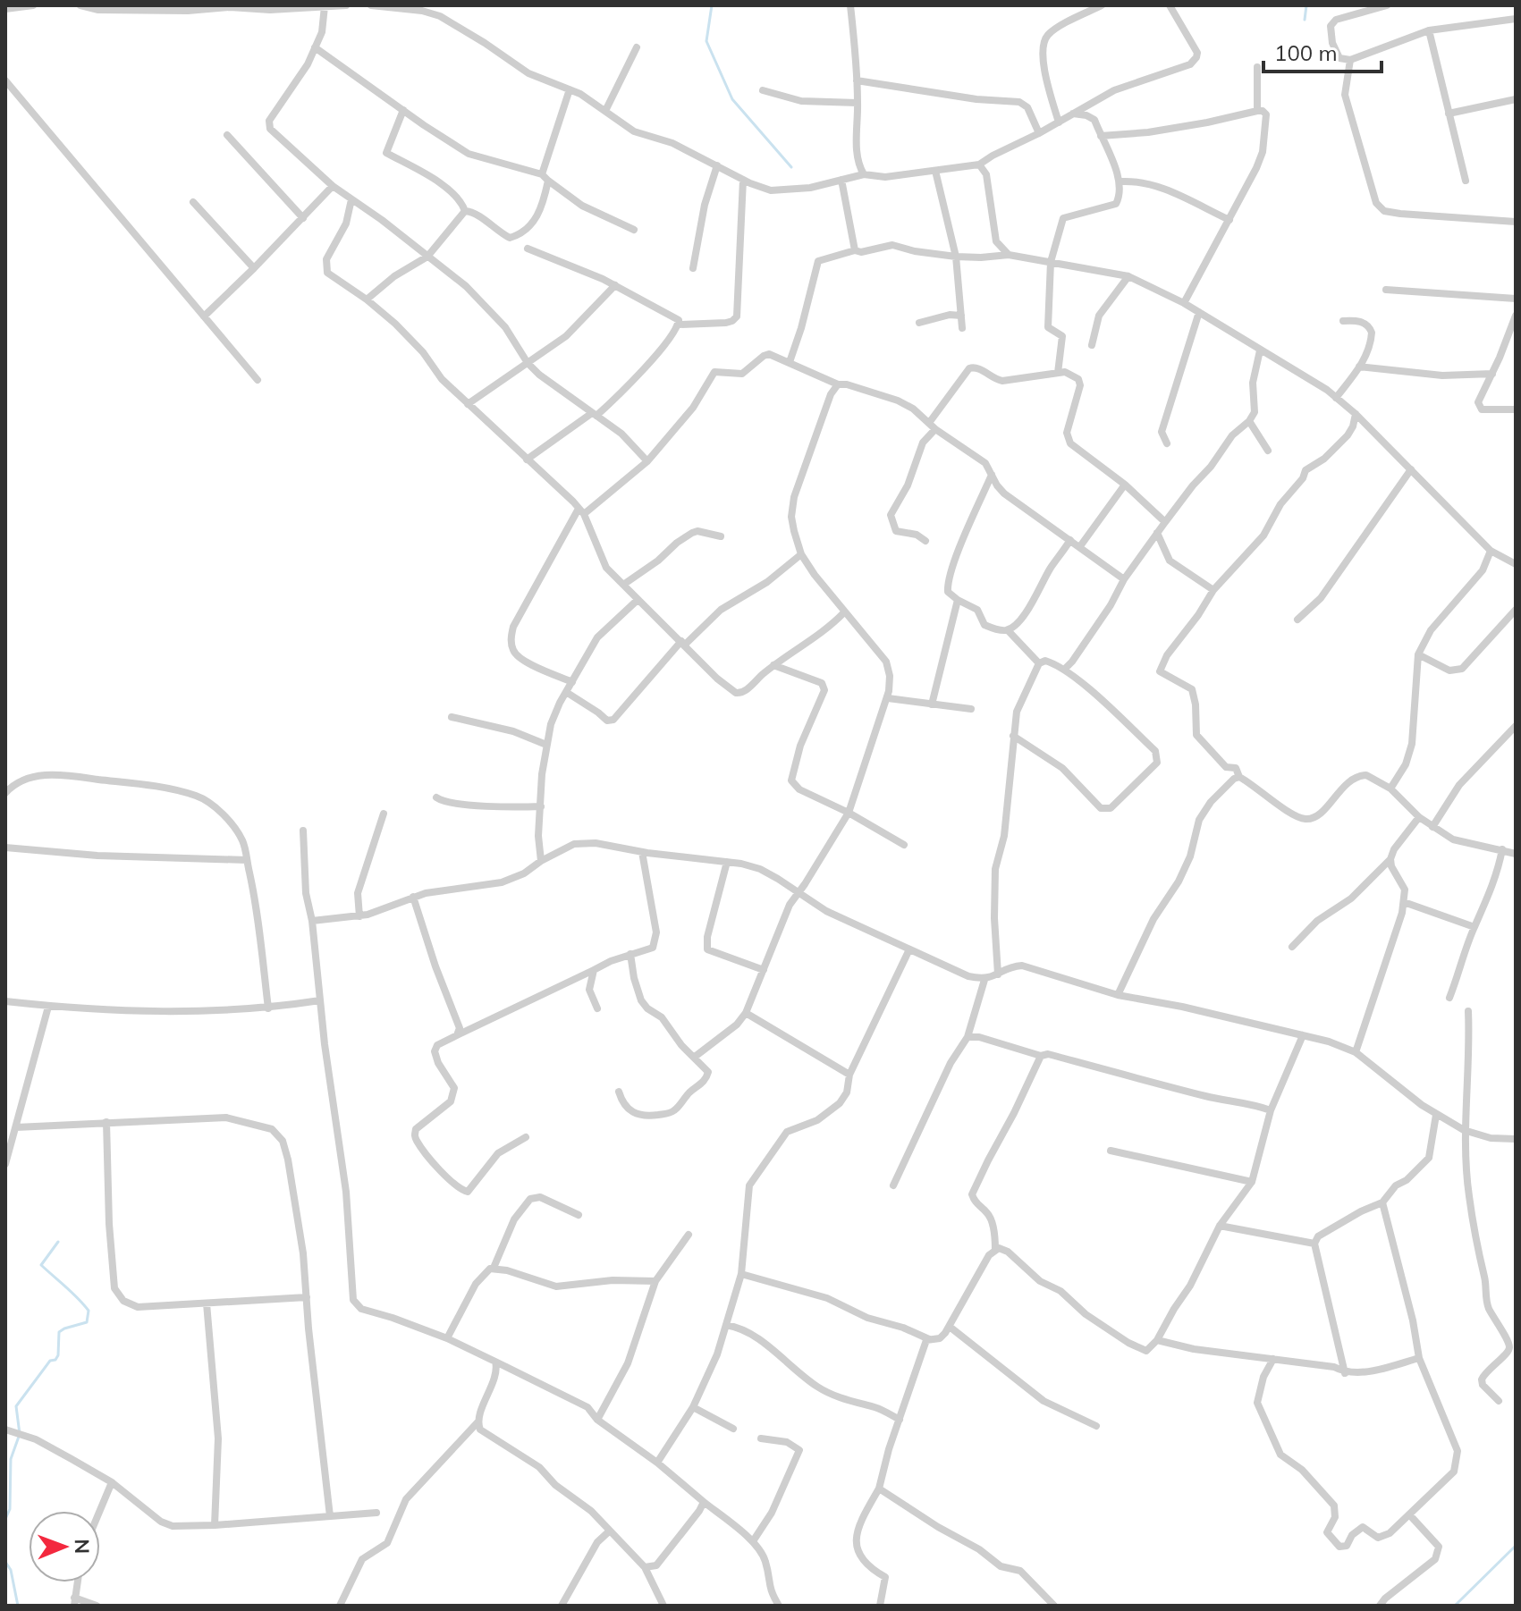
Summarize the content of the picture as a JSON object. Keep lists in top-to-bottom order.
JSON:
{
  "scale_bar": "100 m",
  "north": "right"
}
